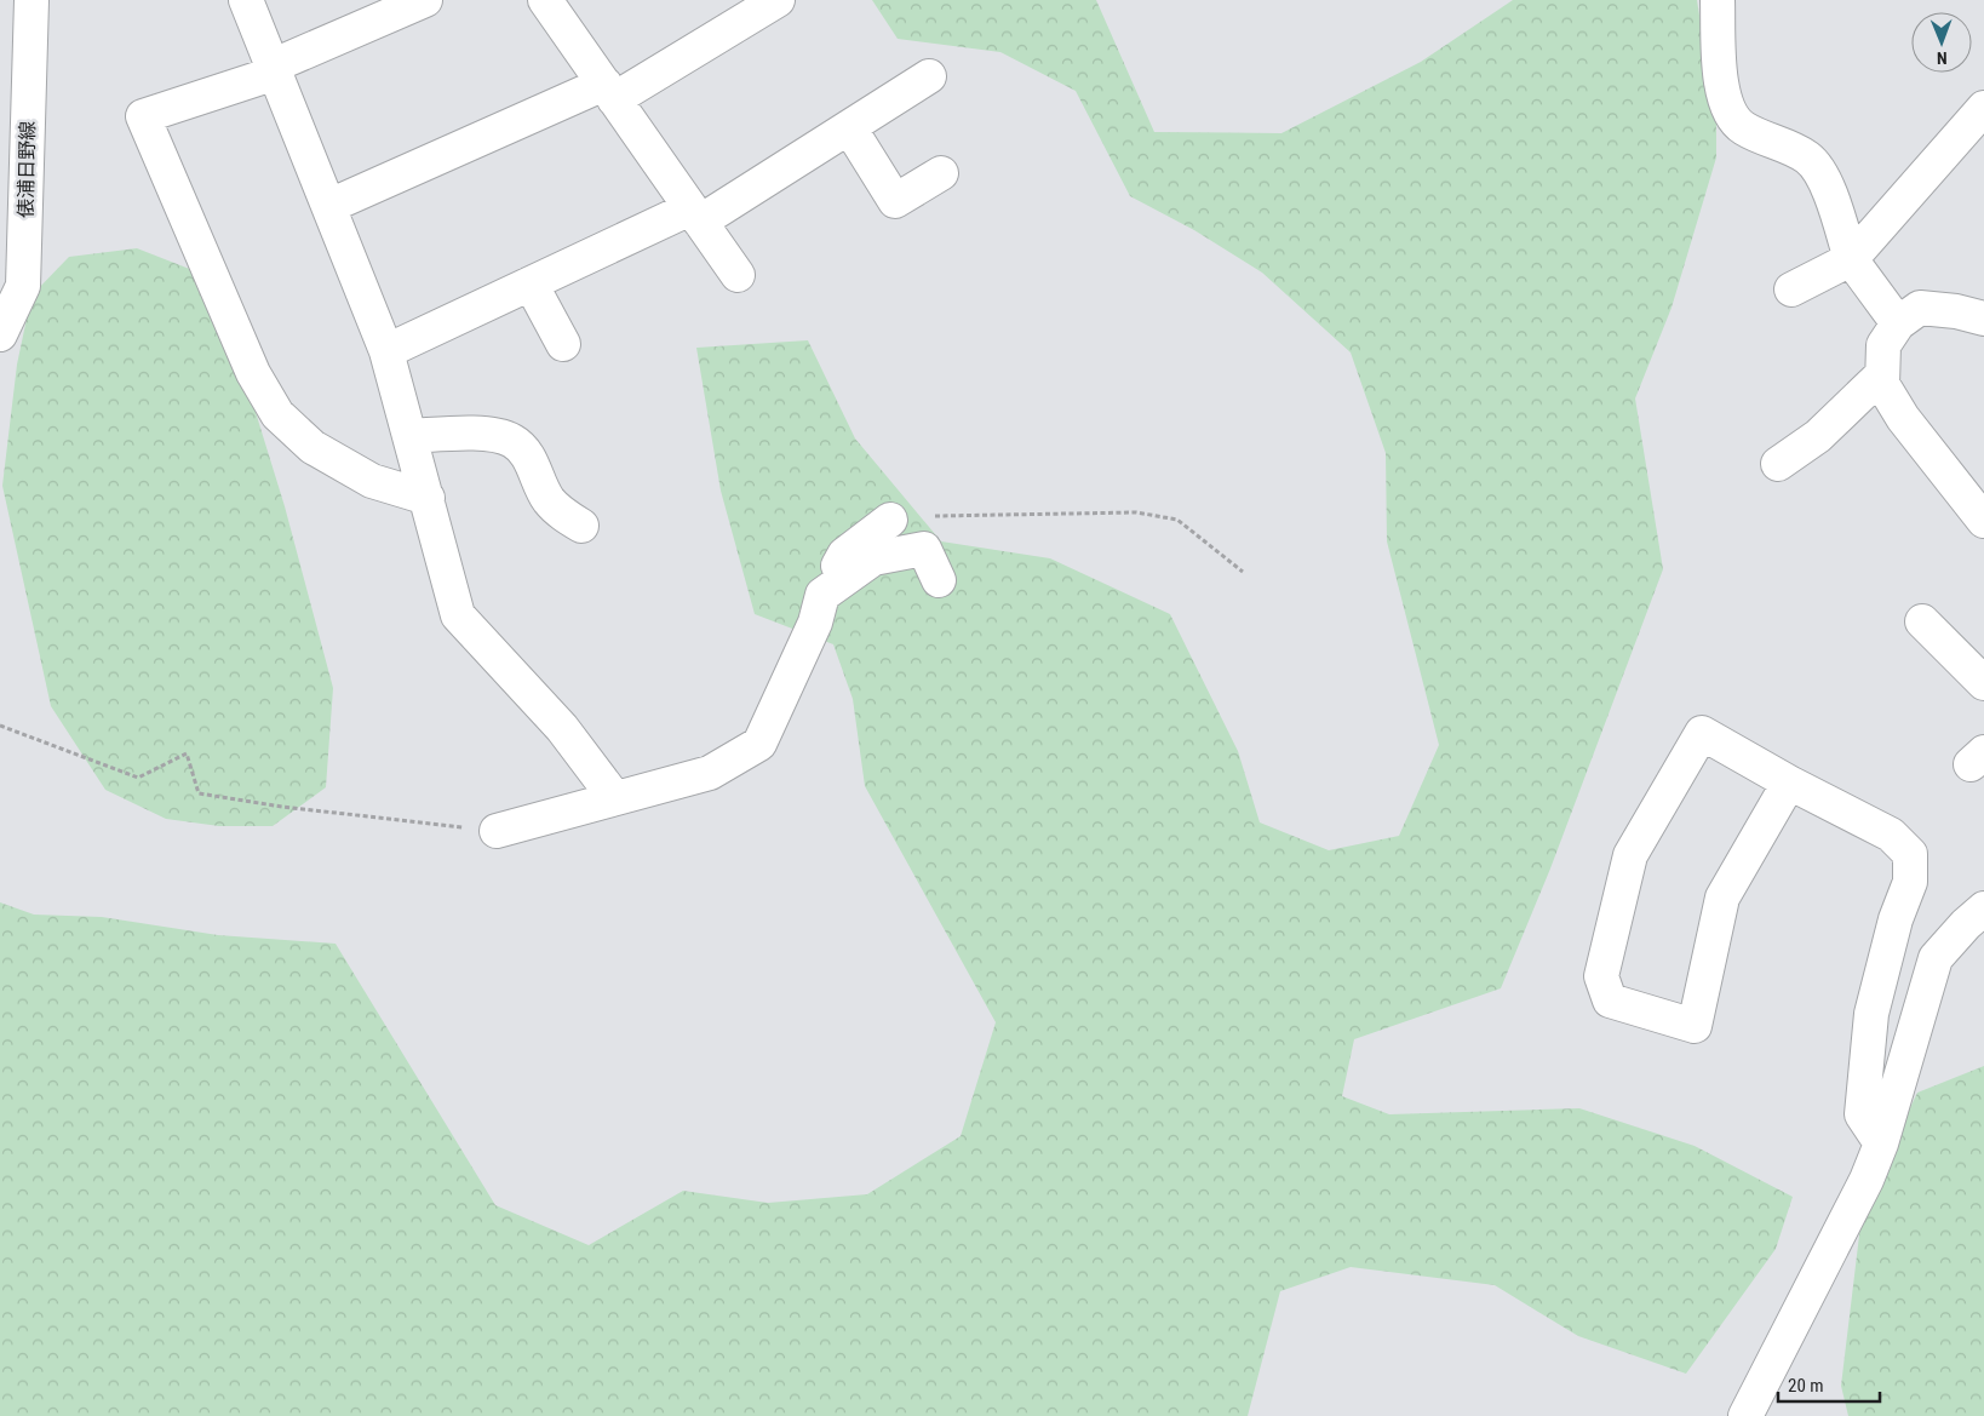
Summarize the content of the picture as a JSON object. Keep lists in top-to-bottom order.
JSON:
{
  "streets": {
    "street": ["俵浦日野線"]
  },
  "scale_bar": "20 m",
  "north": "bottom"
}
